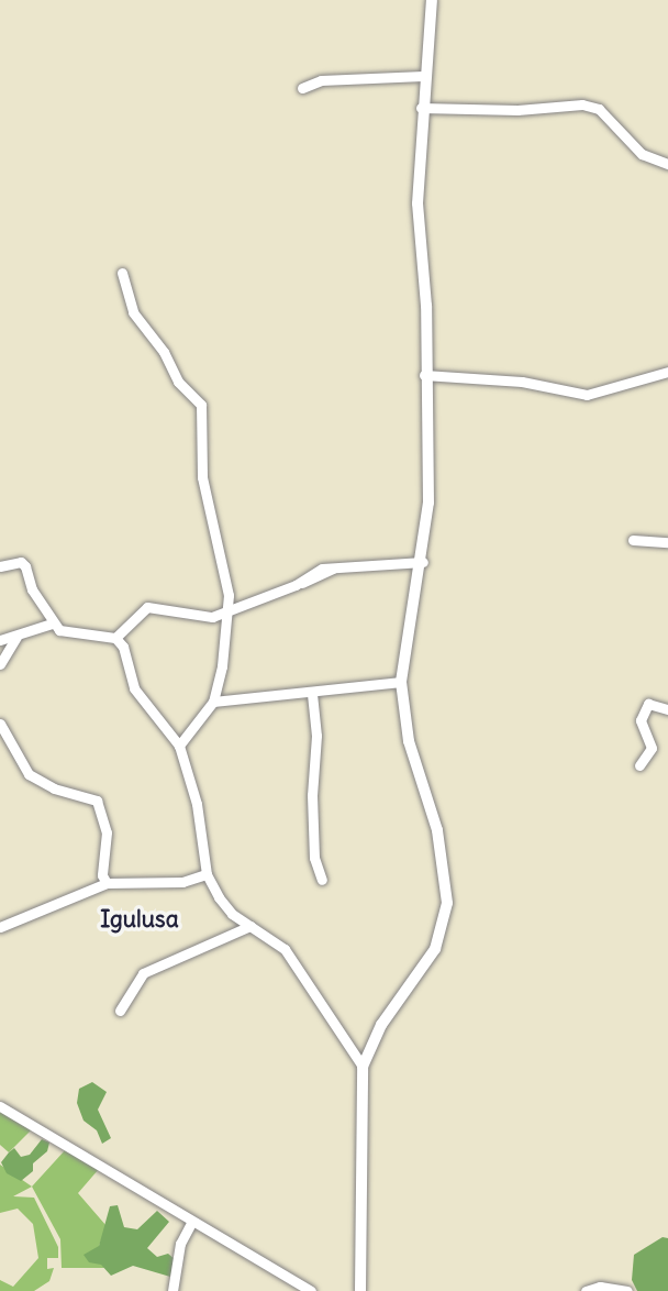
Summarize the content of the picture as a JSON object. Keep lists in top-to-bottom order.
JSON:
{
  "districts": ["Igulusa"]
}
